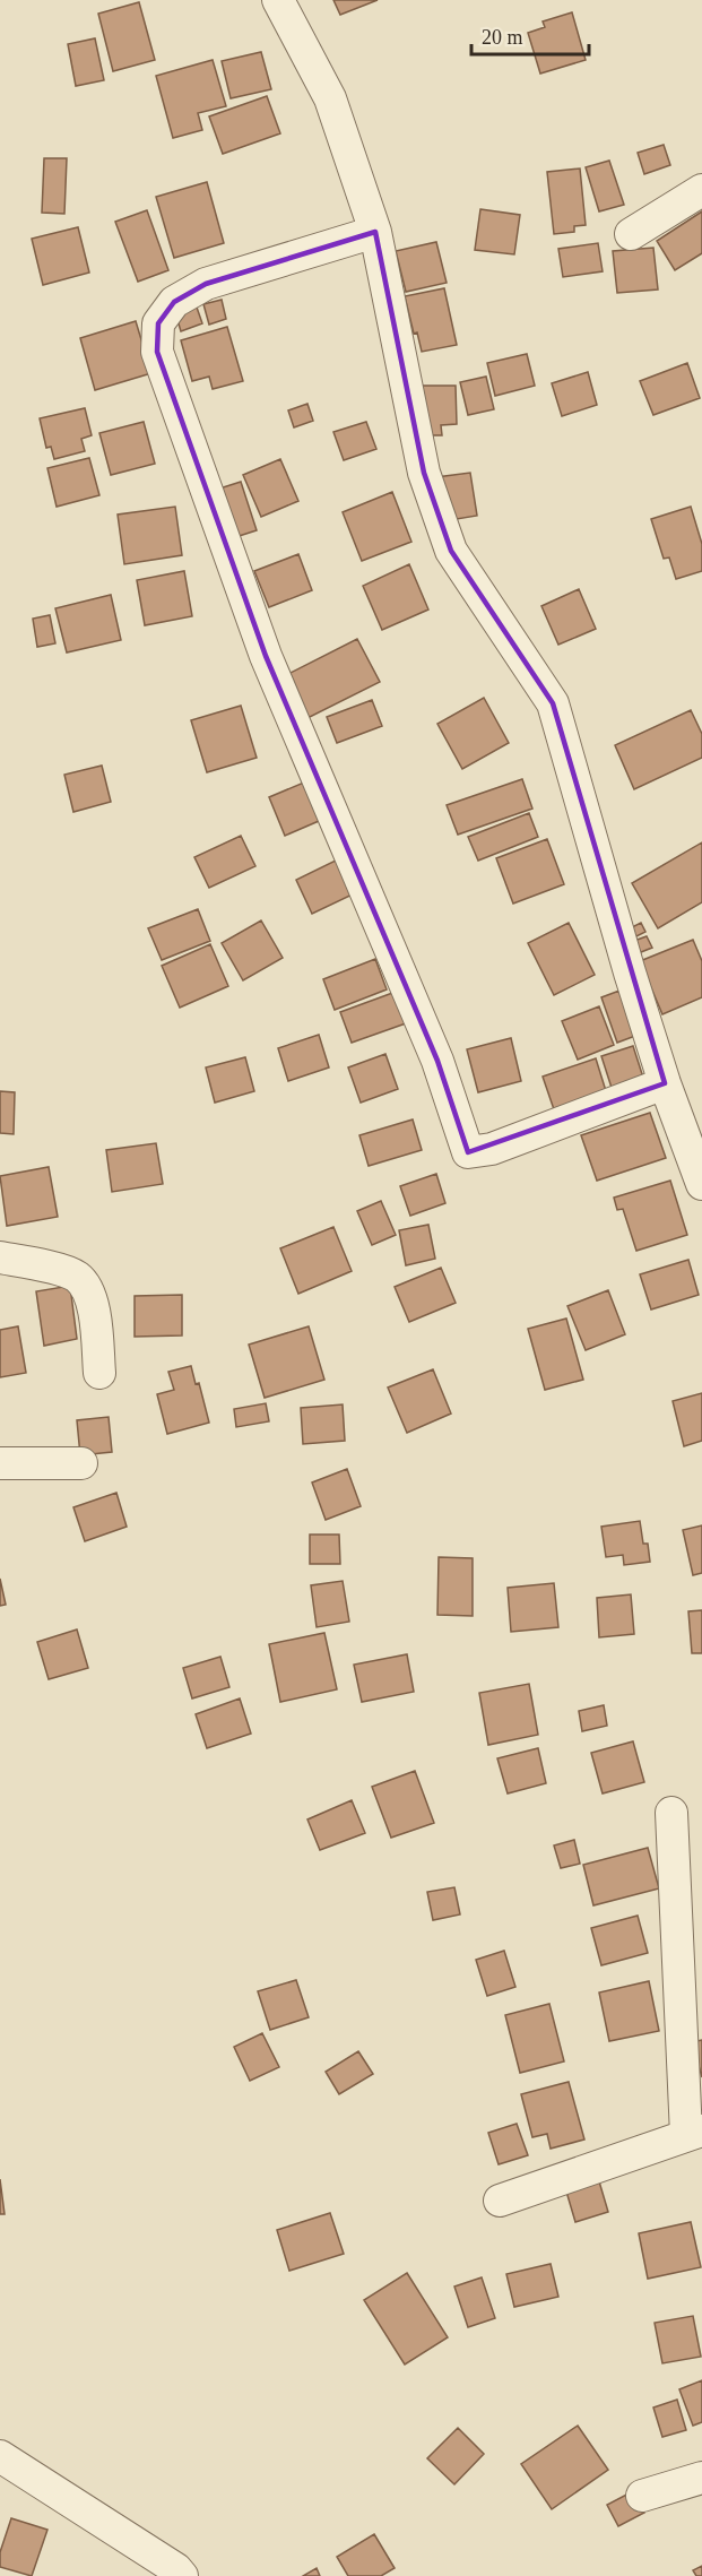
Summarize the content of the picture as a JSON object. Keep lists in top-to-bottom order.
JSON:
{
  "scale_bar": "20 m"
}
